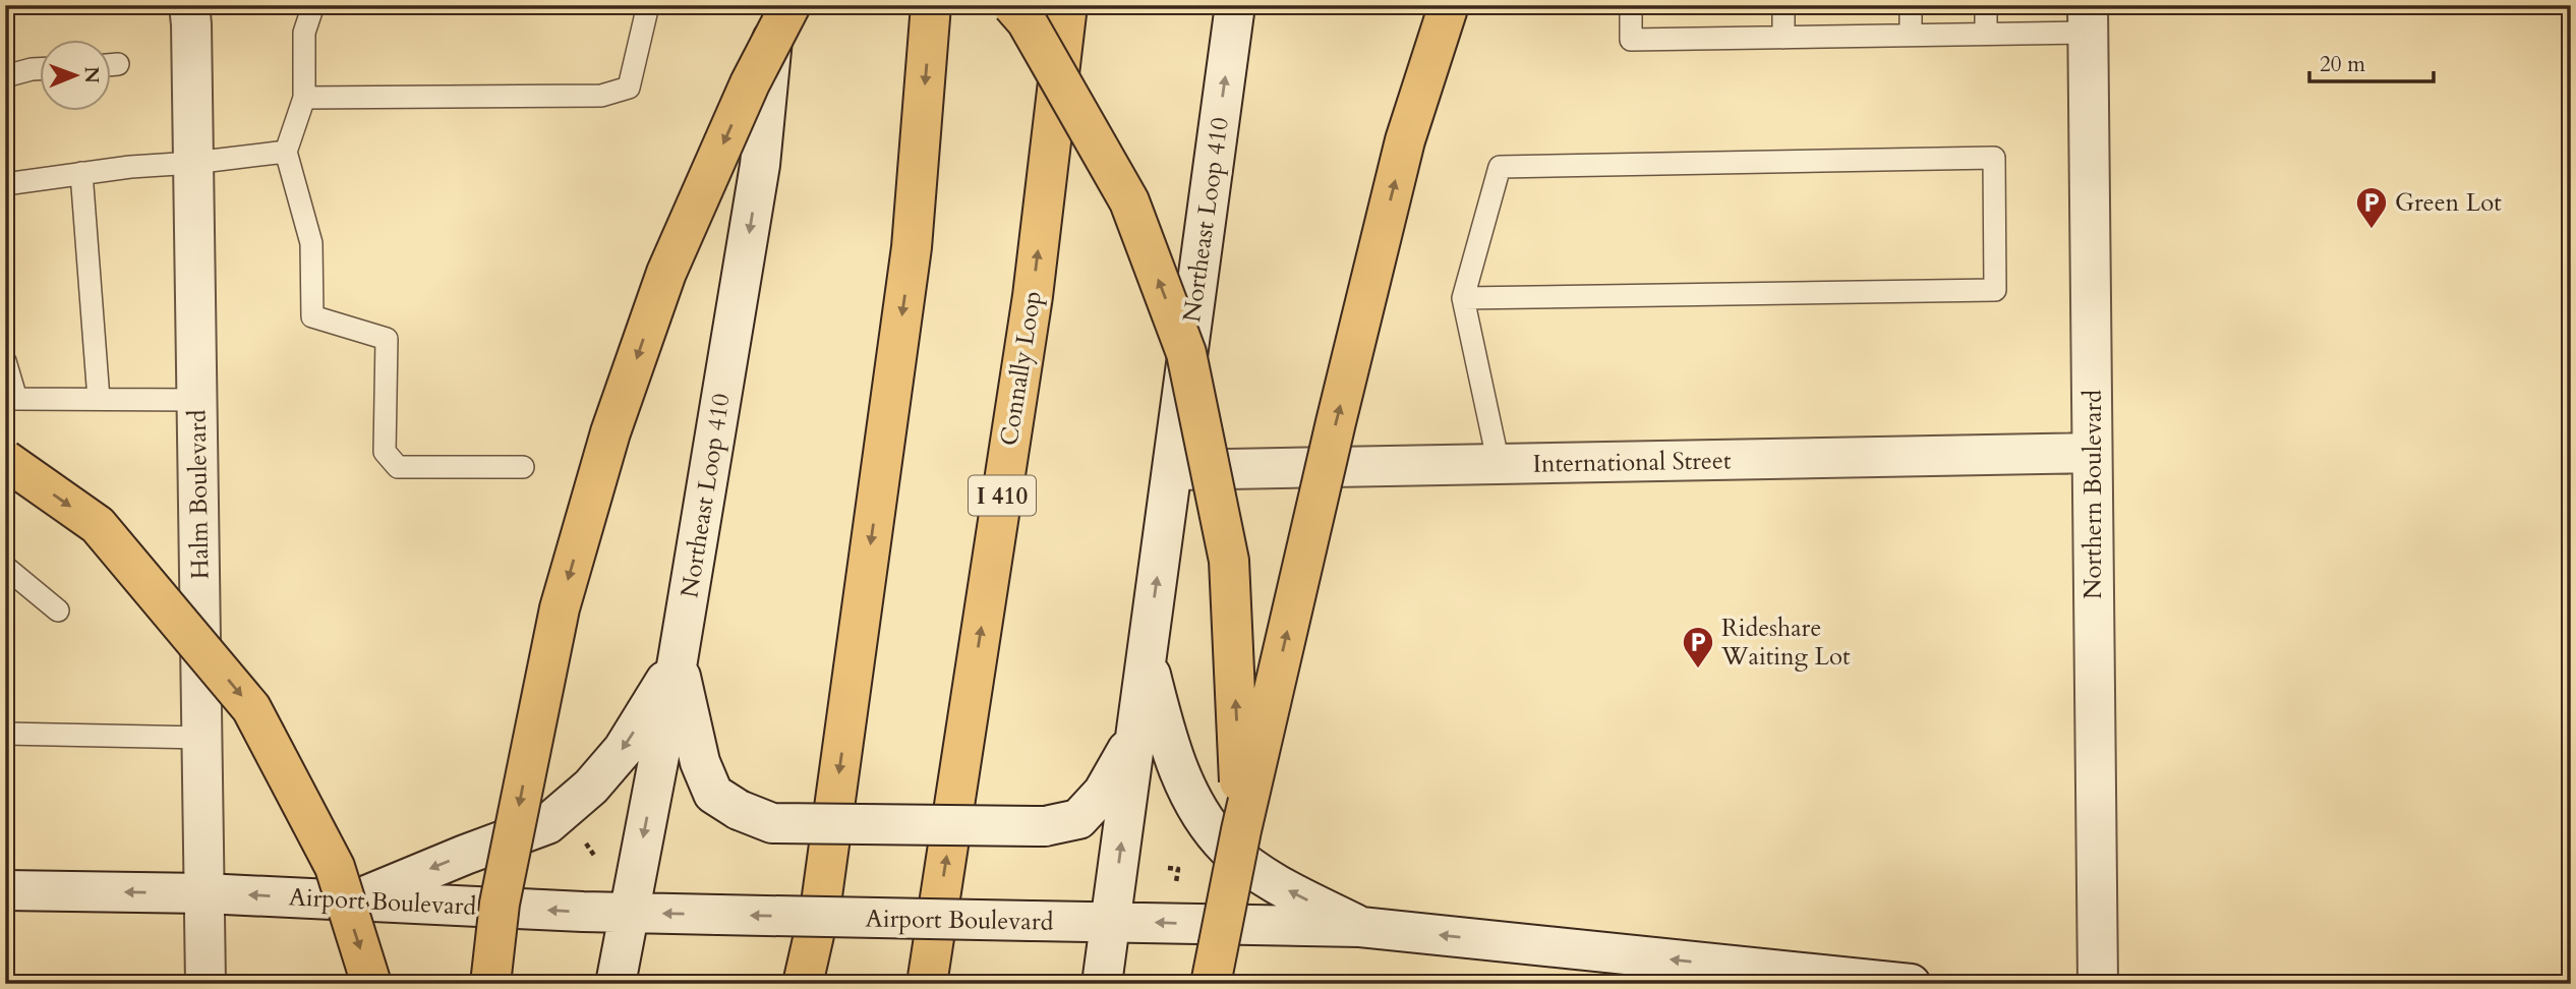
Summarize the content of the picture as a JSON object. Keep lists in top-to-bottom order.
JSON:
{
  "streets": {
    "highway": ["Connally Loop", "I 410"],
    "main road": [
      "Northeast Loop 410",
      "International Street",
      "Halm Boulevard",
      "Northern Boulevard",
      "Airport Boulevard"
    ]
  },
  "crossings": [
    ["Northeast Loop 410", "International Street"],
    ["Northeast Loop 410", "Airport Boulevard"],
    ["International Street", "Northern Boulevard"],
    ["Halm Boulevard", "Airport Boulevard"]
  ],
  "one_way": ["Airport Boulevard"],
  "places": {
    "parking": ["Green Lot", "Rideshare Waiting Lot"]
  },
  "scale_bar": "20 m",
  "north": "right"
}
